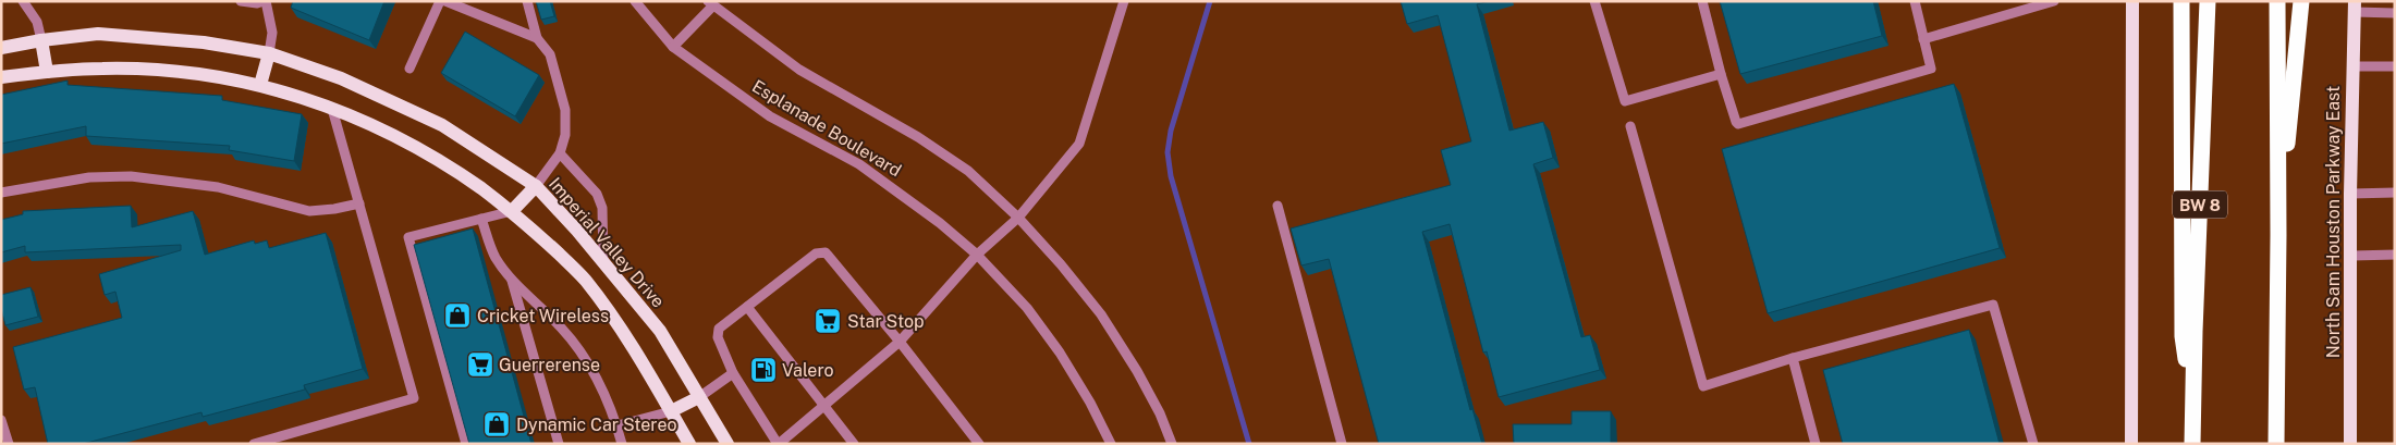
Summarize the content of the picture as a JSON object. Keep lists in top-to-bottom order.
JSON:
{
  "streets": {
    "highway": ["BW 8"],
    "main road": ["North Sam Houston Parkway East", "Imperial Valley Drive"],
    "street": ["Esplanade Boulevard"]
  },
  "places": {
    "shop": ["Cricket Wireless", "Dynamic Car Stereo"],
    "supermarket": ["Star Stop", "Guerrerense"],
    "fuel station": ["Valero"]
  }
}
